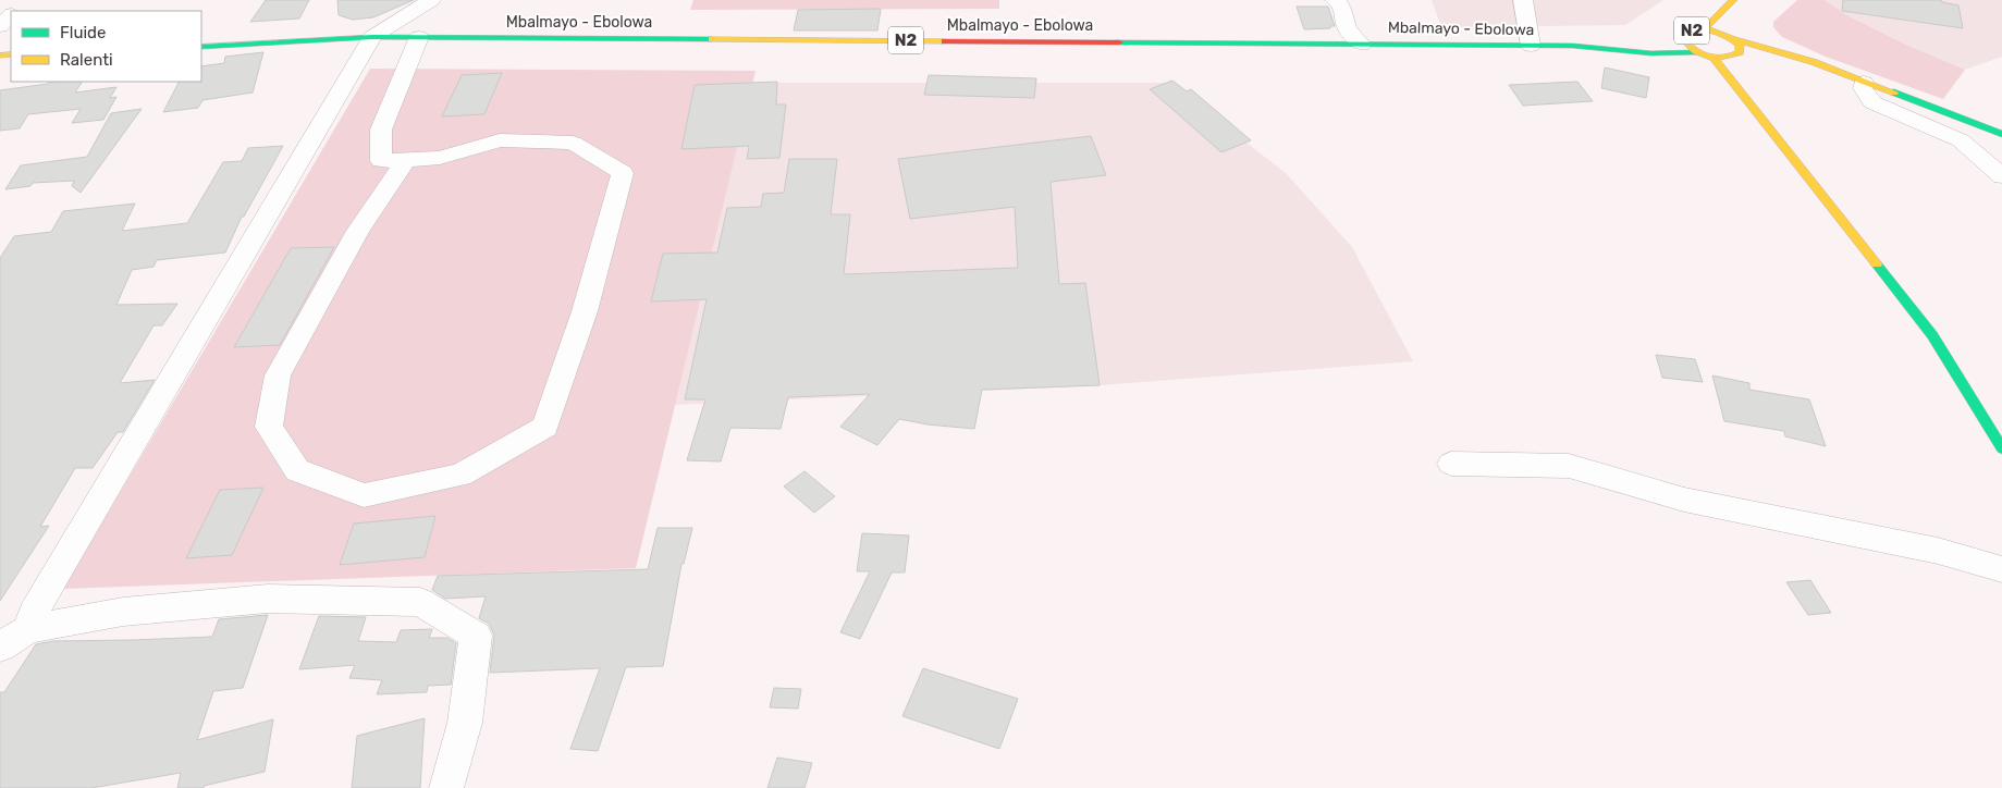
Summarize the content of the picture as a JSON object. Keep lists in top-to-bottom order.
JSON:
{
  "streets": {
    "main road": ["Mbalmayo - Ebolowa", "N2"]
  },
  "crossings": [
    ["Mbalmayo - Ebolowa", "N2"]
  ],
  "legend": ["Fluide", "Ralenti"]
}
